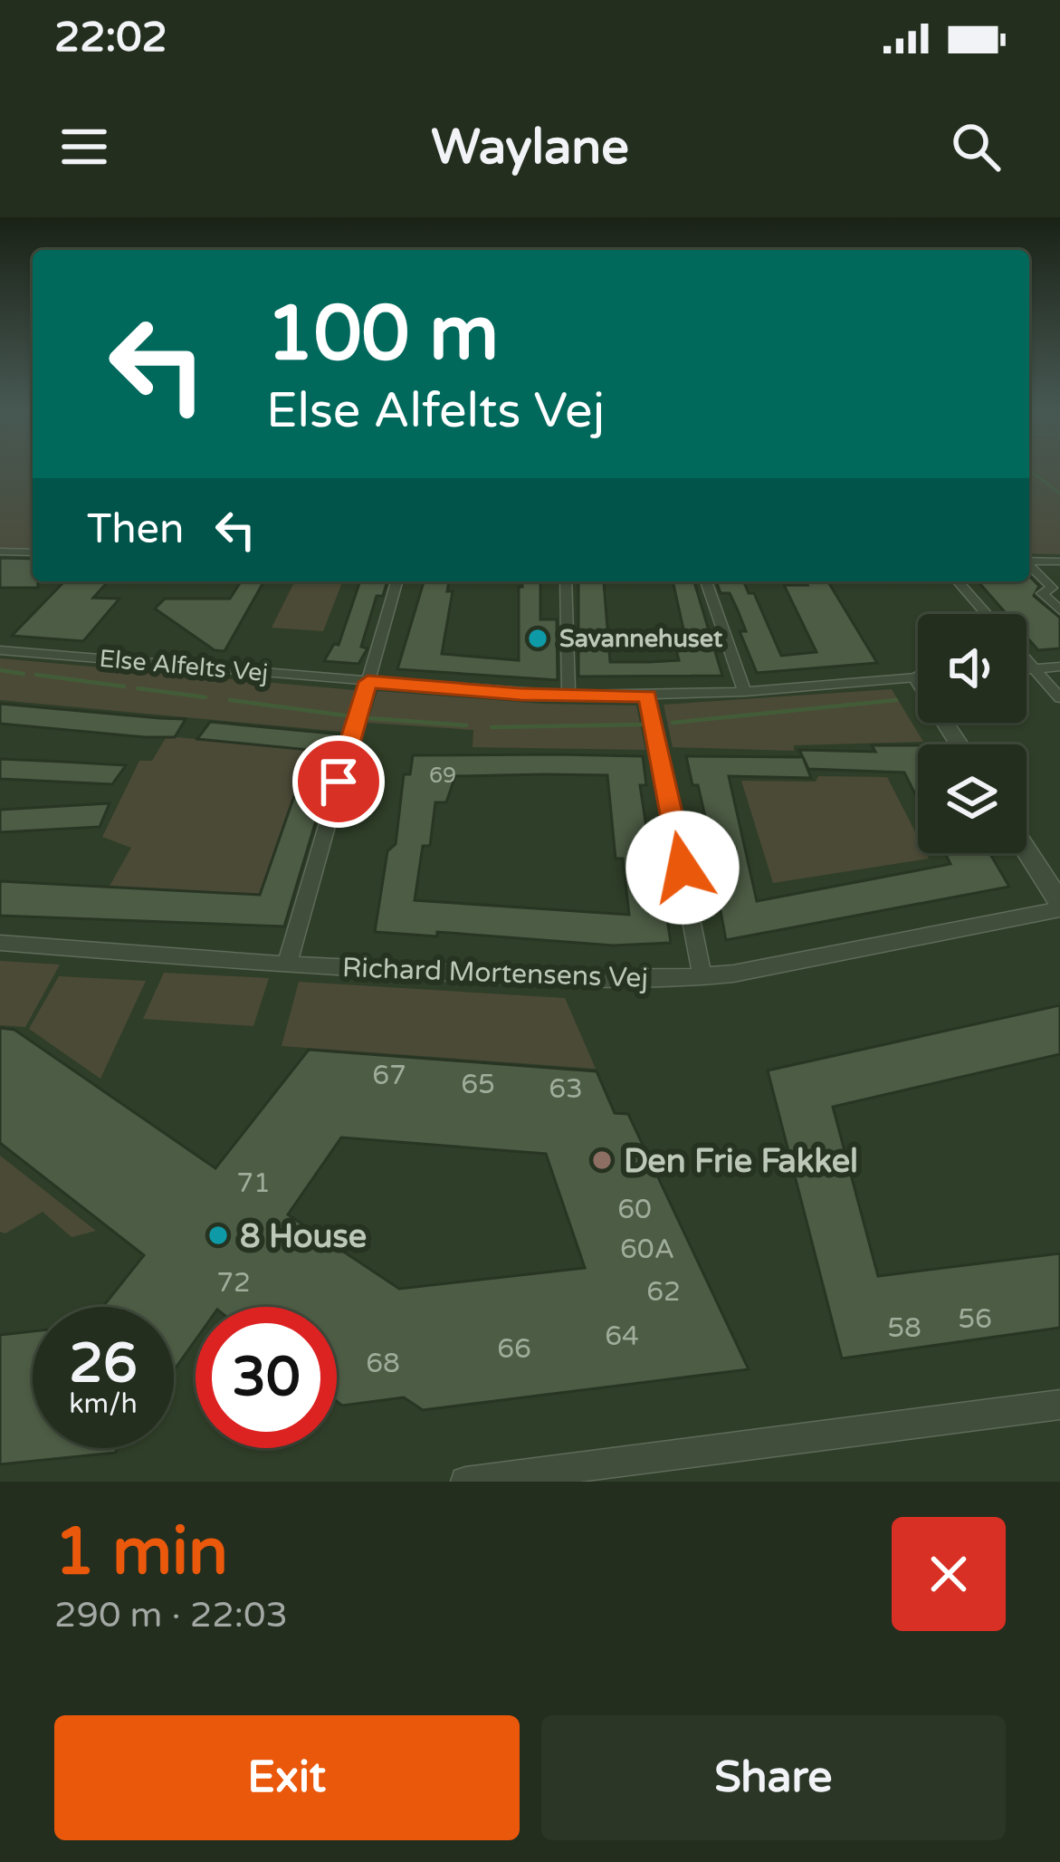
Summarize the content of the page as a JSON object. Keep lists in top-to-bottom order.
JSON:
{
  "streets": {
    "street": ["Else Alfelts Vej", "Richard Mortensens Vej"]
  },
  "places": ["Savannehuset", "Den Frie Fakkel", "8 House"],
  "house_numbers": [
    "69",
    "67",
    "65",
    "63",
    "71",
    "60",
    "60A",
    "72",
    "62",
    "56",
    "58",
    "64",
    "66",
    "68"
  ],
  "page": {
    "status": "22:02",
    "header": "Waylane",
    "turn": ["100 m", "Else Alfelts Vej"],
    "then": "Then",
    "speed": "26 km/h",
    "limit": "30",
    "heading": ["1 min", "290 m · 22:03"],
    "buttons": ["Exit", "Share"]
  }
}
